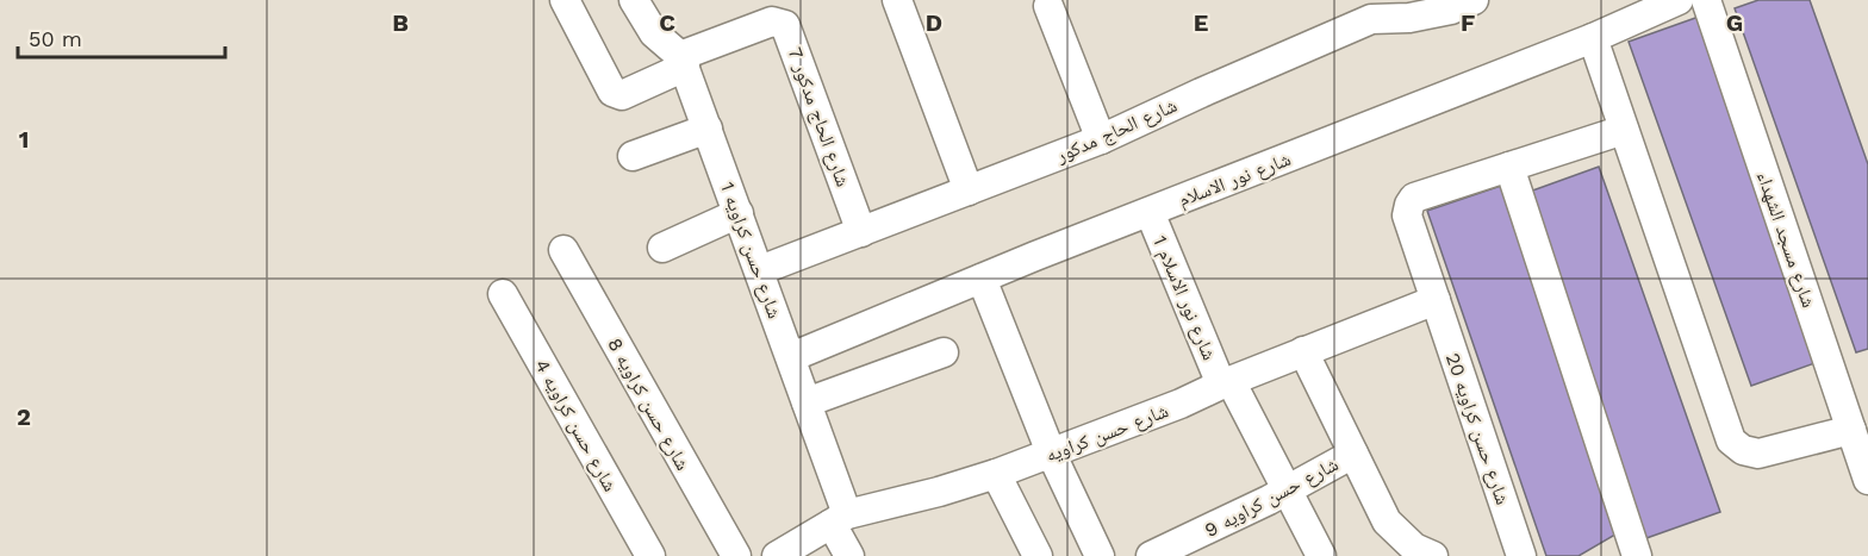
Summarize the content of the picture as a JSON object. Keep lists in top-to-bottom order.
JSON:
{
  "streets": {
    "street": [
      "شارع الحاج مدكور 7",
      "شارع الحاج مدكور",
      "شارع نور الاسلام",
      "شارع مسجد الشهداء",
      "شارع حسن كراويه 1",
      "شارع نور الاسلام 1",
      "شارع حسن كراويه 8",
      "شارع حسن كراويه 4",
      "شارع حسن كراويه 20",
      "شارع حسن كراويه",
      "شارع حسن كراويه 9"
    ]
  },
  "crossings": [
    ["شارع الحاج مدكور 7", "شارع الحاج مدكور"],
    ["شارع الحاج مدكور 7", "شارع حسن كراويه 1"],
    ["شارع الحاج مدكور", "شارع حسن كراويه 1"],
    ["شارع نور الاسلام", "شارع حسن كراويه 1"],
    ["شارع نور الاسلام", "شارع نور الاسلام 1"],
    ["شارع حسن كراويه 1", "شارع حسن كراويه"],
    ["شارع نور الاسلام 1", "شارع حسن كراويه"],
    ["شارع نور الاسلام 1", "شارع حسن كراويه 9"],
    ["شارع حسن كراويه 20", "شارع حسن كراويه"]
  ],
  "scale_bar": "50 m",
  "grid": {
    "columns": [
      "B",
      "C",
      "D",
      "E",
      "F",
      "G"
    ],
    "rows": ["1", "2"]
  }
}
